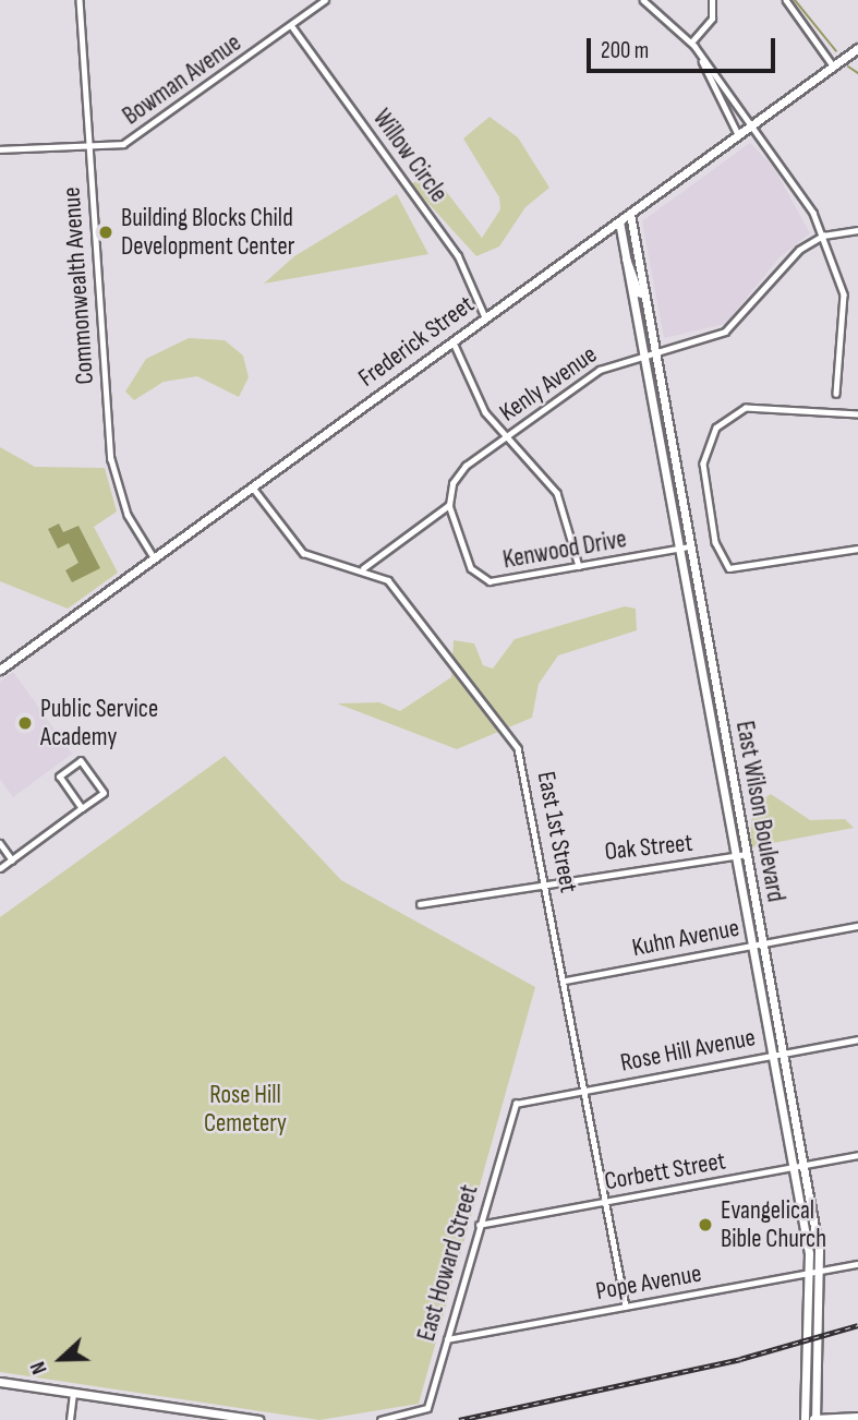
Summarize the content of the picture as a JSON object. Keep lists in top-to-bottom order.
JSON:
{
  "streets": {
    "main road": ["Frederick Street", "East Wilson Boulevard"],
    "street": [
      "Bowman Avenue",
      "Willow Circle",
      "Commonwealth Avenue",
      "Kenly Avenue",
      "Kenwood Drive",
      "East 1st Street",
      "Oak Street",
      "Kuhn Avenue",
      "Rose Hill Avenue",
      "Corbett Street",
      "East Howard Street",
      "Pope Avenue"
    ]
  },
  "crossings": [
    ["Bowman Avenue", "Willow Circle"],
    ["Bowman Avenue", "Commonwealth Avenue"],
    ["Willow Circle", "Frederick Street"],
    ["Commonwealth Avenue", "Frederick Street"],
    ["Frederick Street", "East Wilson Boulevard"],
    ["Frederick Street", "East 1st Street"],
    ["Kenly Avenue", "Kenwood Drive"],
    ["Kenly Avenue", "East Wilson Boulevard"],
    ["Kenwood Drive", "East Wilson Boulevard"],
    ["East Wilson Boulevard", "Oak Street"],
    ["East Wilson Boulevard", "Kuhn Avenue"],
    ["East Wilson Boulevard", "Rose Hill Avenue"],
    ["East Wilson Boulevard", "Corbett Street"],
    ["East Wilson Boulevard", "Pope Avenue"],
    ["East 1st Street", "Oak Street"],
    ["East 1st Street", "Kuhn Avenue"],
    ["East 1st Street", "Rose Hill Avenue"],
    ["East 1st Street", "Corbett Street"],
    ["East 1st Street", "Pope Avenue"],
    ["Rose Hill Avenue", "East Howard Street"],
    ["Corbett Street", "East Howard Street"],
    ["East Howard Street", "Pope Avenue"]
  ],
  "parks": ["Rose Hill Cemetery"],
  "places": ["Building Blocks Child Development Center", "Public Service Academy", "Evangelical Bible Church"],
  "scale_bar": "200 m",
  "north": "left"
}
